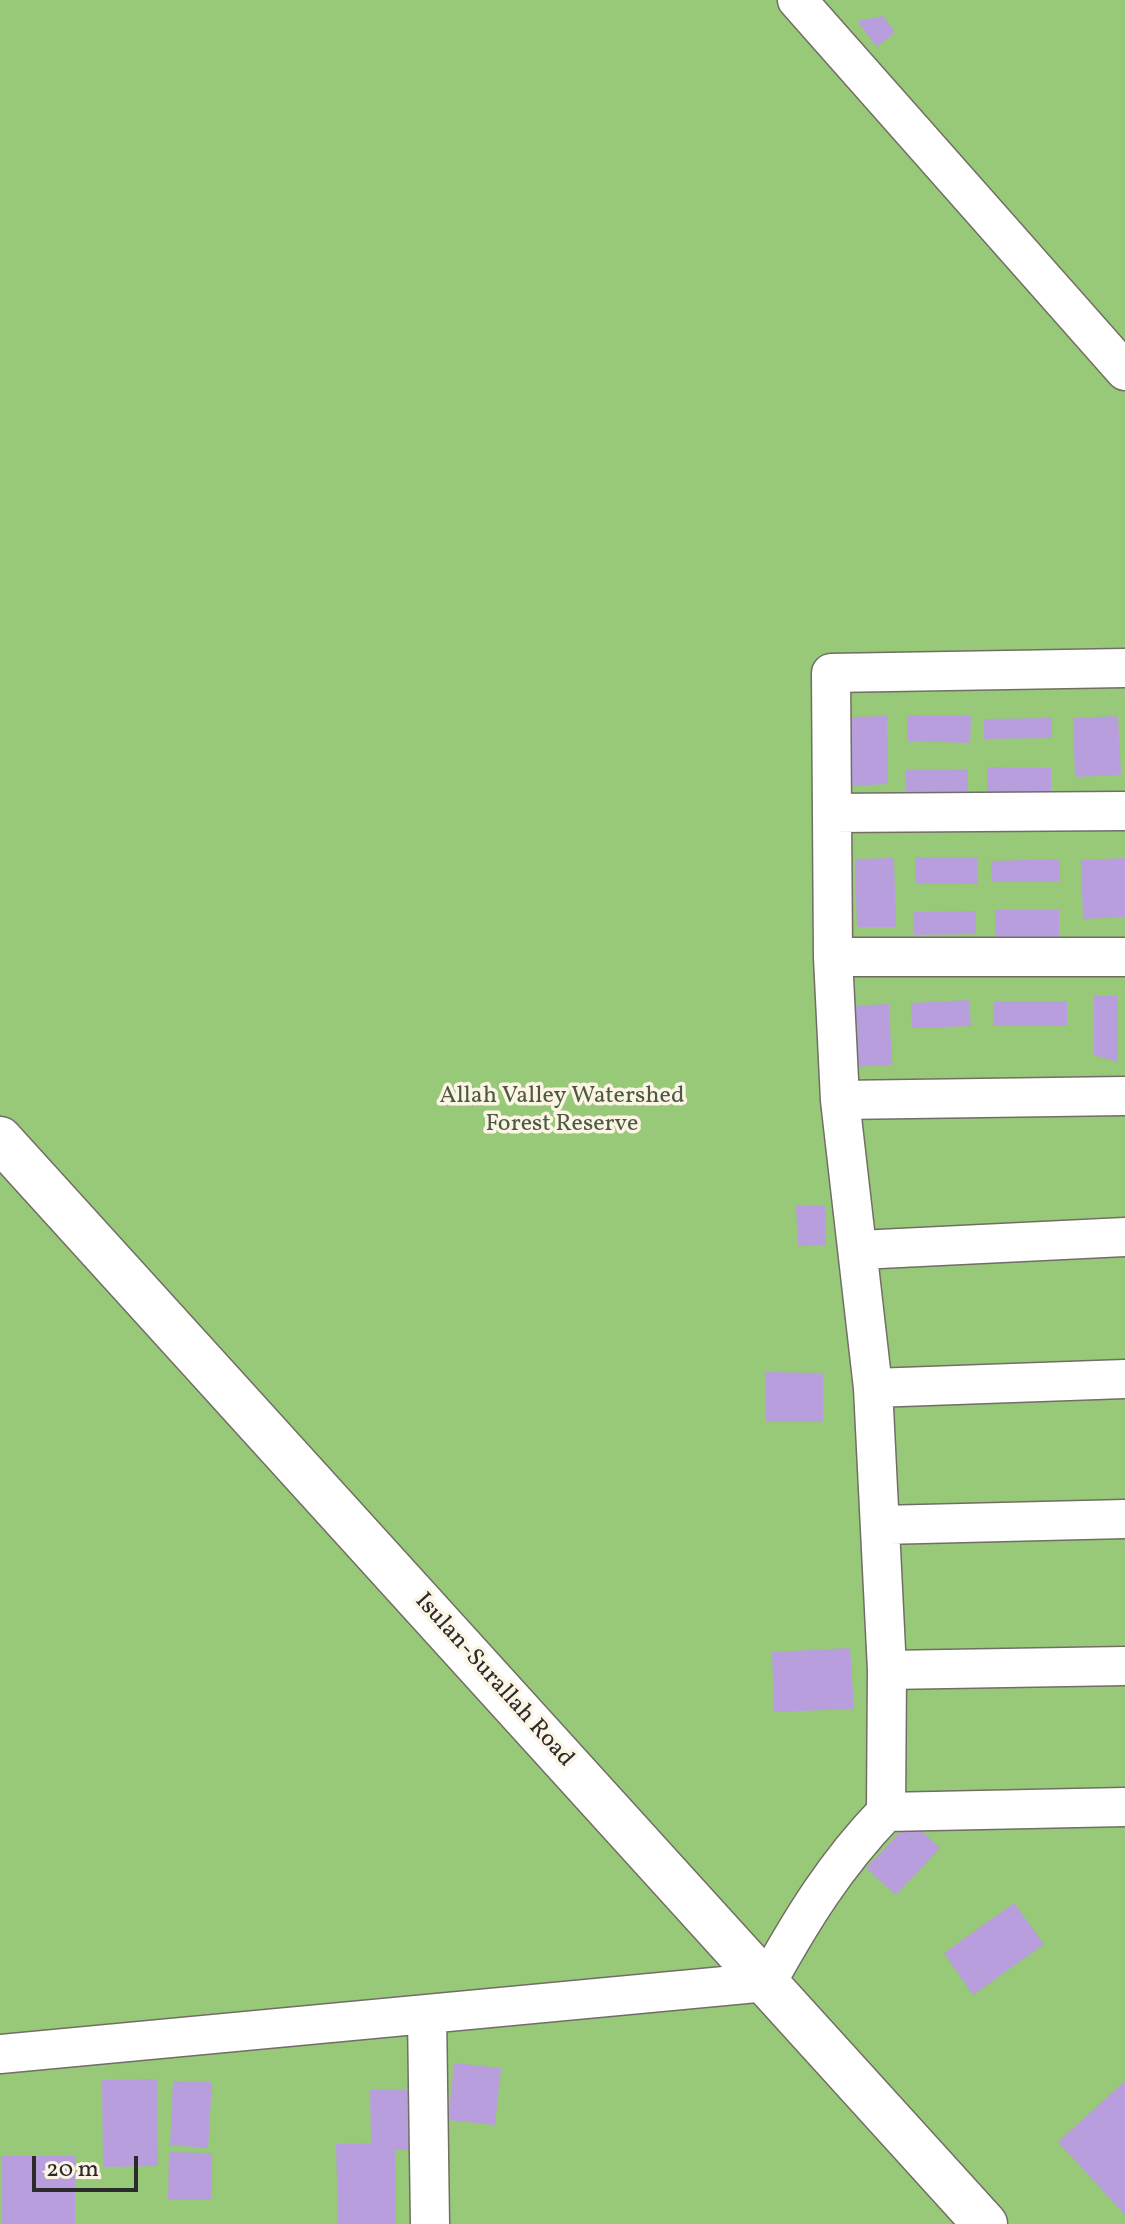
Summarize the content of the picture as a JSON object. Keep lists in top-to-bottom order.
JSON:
{
  "streets": {
    "highway": ["Isulan-Surallah Road"]
  },
  "parks": ["Allah Valley Watershed Forest Reserve"],
  "scale_bar": "20 m"
}
